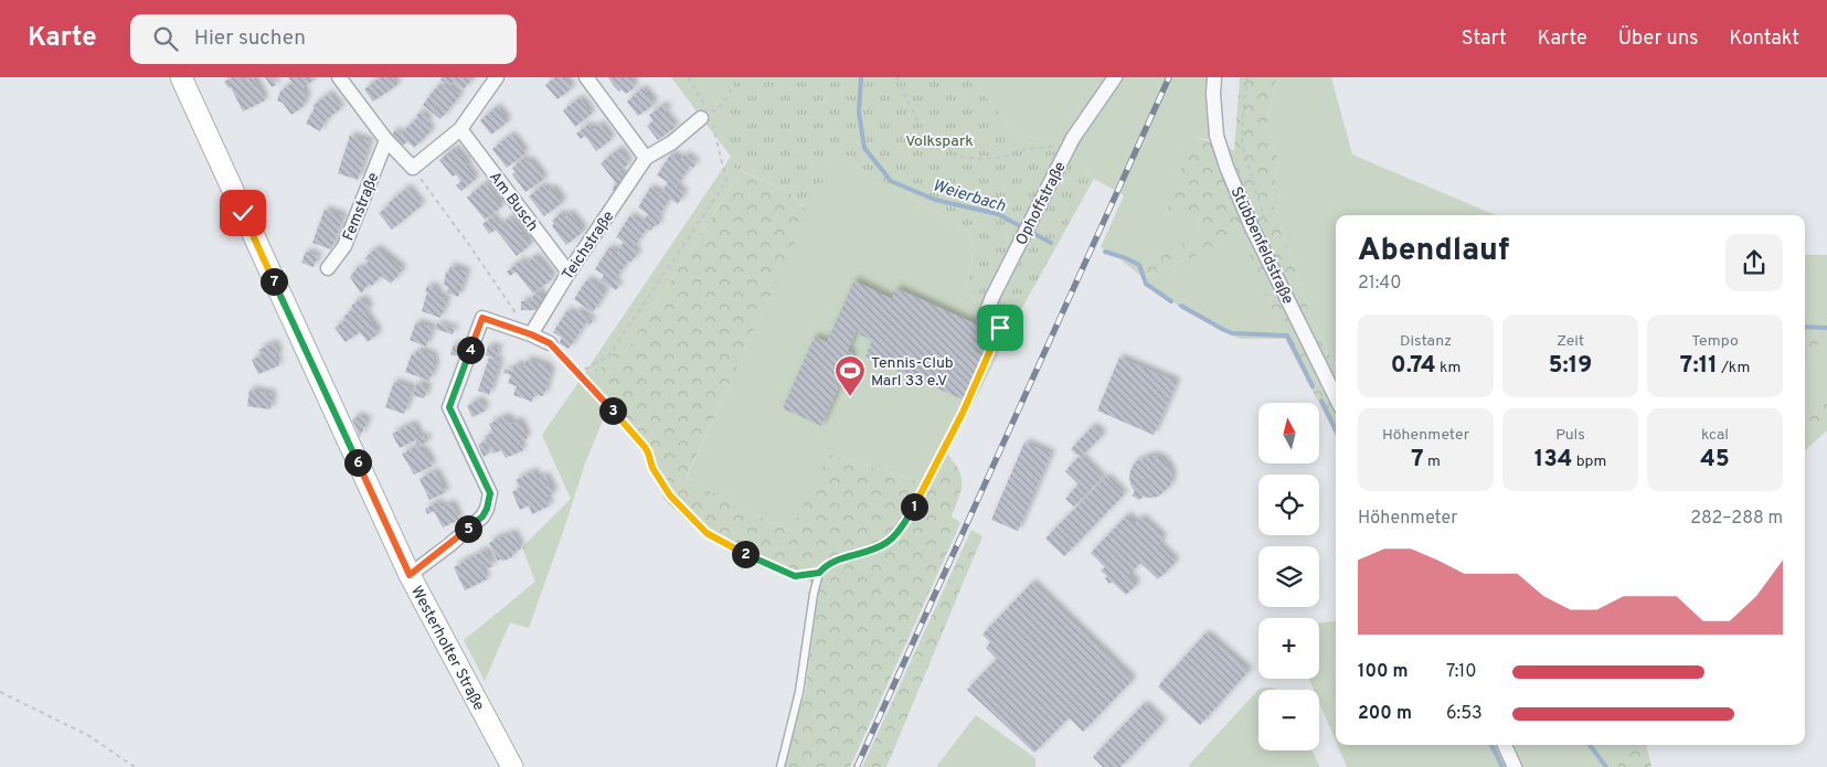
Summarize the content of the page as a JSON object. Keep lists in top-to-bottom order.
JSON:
{
  "streets": {
    "main road": ["Westerholter Straße"],
    "street": [
      "Am Busch",
      "Ophoffstraße",
      "Femstraße",
      "Teichstraße",
      "Stübbenfeldstraße"
    ]
  },
  "crossings": [
    ["Am Busch", "Teichstraße"]
  ],
  "water": ["Weierbach"],
  "parks": ["Volkspark"],
  "places": {
    "sports": ["Tennis-Club Marl 33 e.V"]
  },
  "north": "top",
  "page": {
    "header": "Karte",
    "search": "Hier suchen",
    "nav": [
      "Start",
      "Karte",
      "Über uns",
      "Kontakt"
    ],
    "heading": ["Abendlauf", "21:40"],
    "pins": [
      "7",
      "4",
      "3",
      "6",
      "1",
      "5",
      "2"
    ],
    "stats": [
      ["Distanz", "0.74 km"],
      ["Zeit", "5:19"],
      ["Tempo", "7:11 /km"],
      ["Höhenmeter", "7 m"],
      ["Puls", "134 bpm"],
      ["kcal", "45"]
    ],
    "map_buttons": ["+", "−"],
    "chart": ["Höhenmeter", "282–288 m"],
    "list": [
      {
        "name": "100 m",
        "note": "7:10"
      },
      {
        "name": "200 m",
        "note": "6:53"
      }
    ]
  }
}
